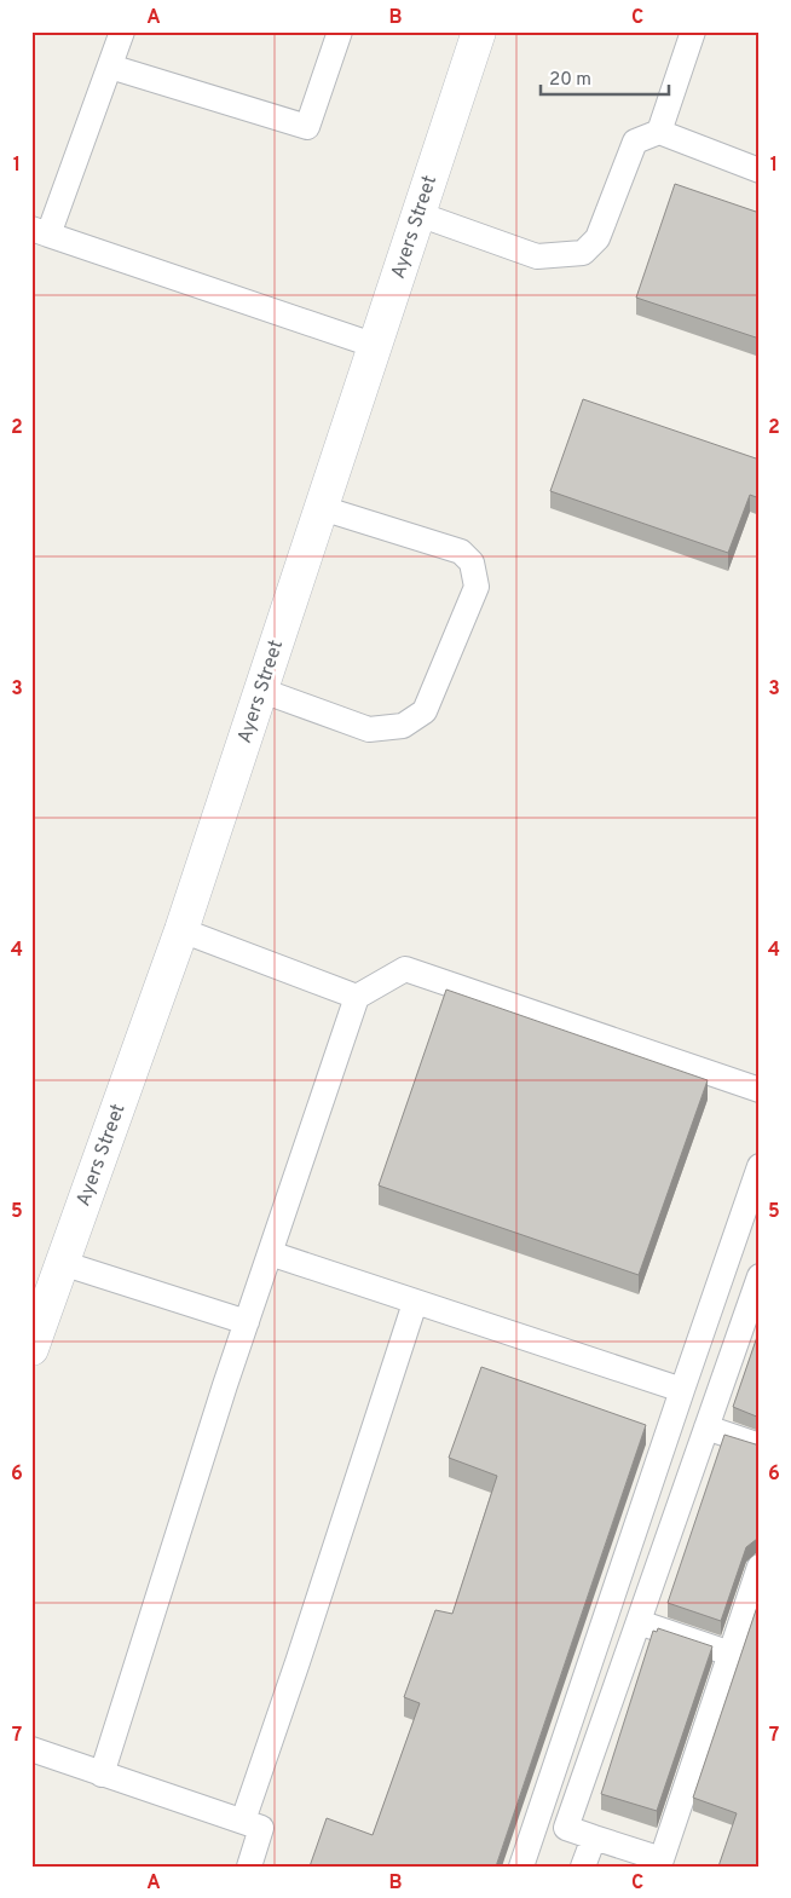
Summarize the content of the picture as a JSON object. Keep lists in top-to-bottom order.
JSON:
{
  "streets": {
    "main road": ["Ayers Street"]
  },
  "scale_bar": "20 m",
  "grid": {
    "columns": ["A", "B", "C"],
    "rows": [
      "1",
      "2",
      "3",
      "4",
      "5",
      "6",
      "7"
    ]
  }
}
